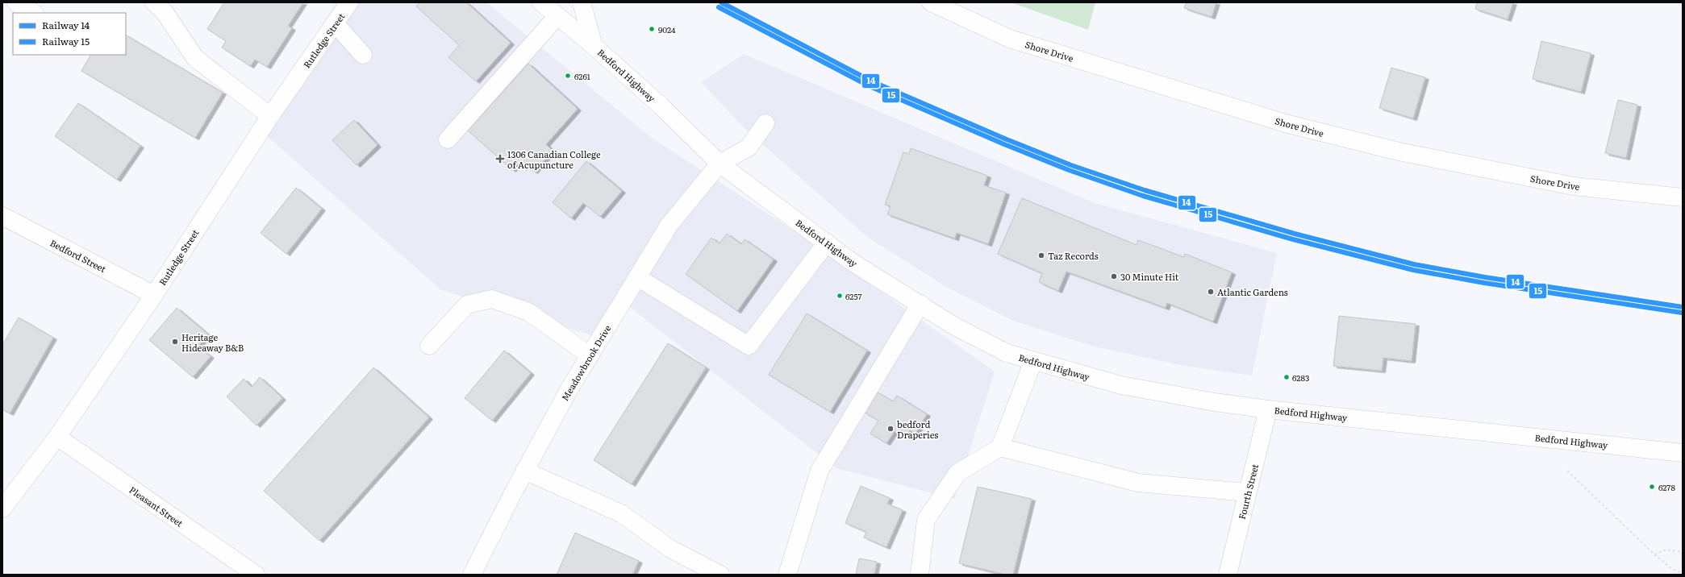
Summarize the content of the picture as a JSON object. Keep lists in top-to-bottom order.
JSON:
{
  "streets": {
    "street": [
      "Rutledge Street",
      "Shore Drive",
      "Bedford Highway",
      "Bedford Street",
      "Meadowbrook Drive",
      "Fourth Street",
      "Pleasant Street"
    ]
  },
  "crossings": [
    ["Rutledge Street", "Bedford Street"],
    ["Rutledge Street", "Pleasant Street"],
    ["Bedford Highway", "Meadowbrook Drive"],
    ["Bedford Highway", "Fourth Street"]
  ],
  "places": {
    "other": [
      "9024",
      "6261",
      "Taz Records",
      "30 Minute Hit",
      "Atlantic Gardens",
      "6257",
      "Heritage Hideaway B&B",
      "6283",
      "bedford Draperies",
      "6278"
    ],
    "health": ["1306 Canadian College of Acupuncture"]
  },
  "lines": ["rail line 14", "rail line 15"],
  "legend": ["Railway 14", "Railway 15"]
}
